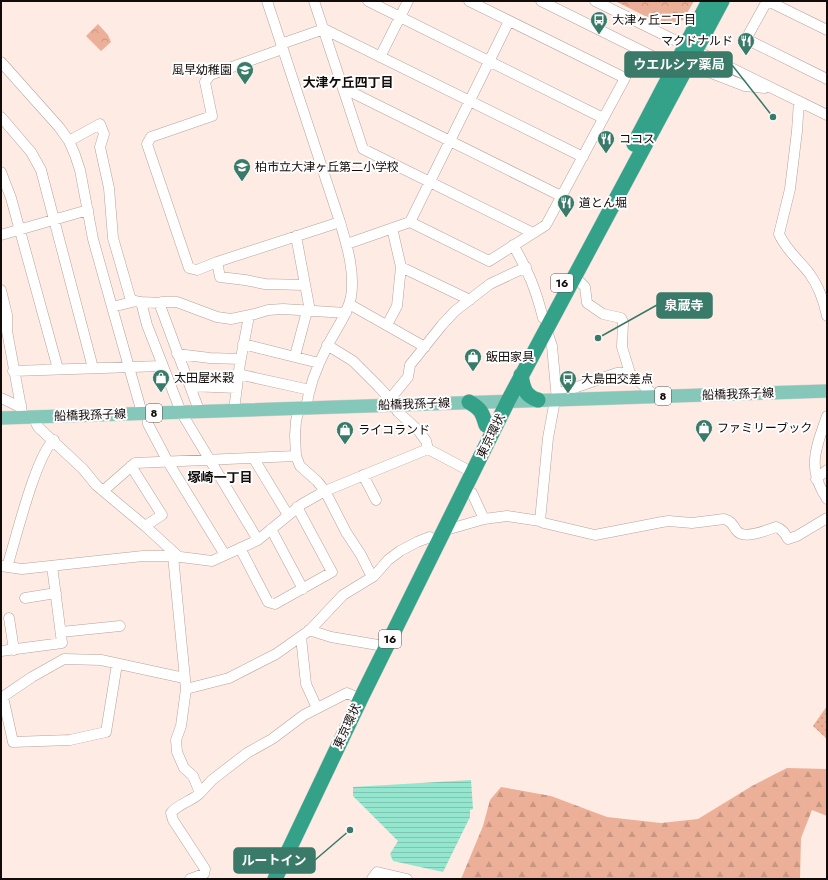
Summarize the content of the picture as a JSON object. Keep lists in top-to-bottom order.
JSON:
{
  "streets": {
    "highway": ["16", "東京環状"],
    "main road": ["船橋我孫子線", "8"]
  },
  "crossings": [
    ["船橋我孫子線", "東京環状"]
  ],
  "districts": ["大津ケ丘四丁目", "塚崎一丁目"],
  "places": {
    "bus stop": ["大津ヶ丘二丁目", "大島田交差点"],
    "restaurant": ["マクドナルド", "ココス", "道とん堀"],
    "school or university": ["風早幼稚園", "柏市立大津ヶ丘第二小学校"],
    "other": ["ウエルシア薬局", "泉蔵寺", "ルートイン"],
    "shop": [
      "飯田家具",
      "太田屋米穀",
      "ファミリーブック",
      "ライコランド"
    ]
  }
}
